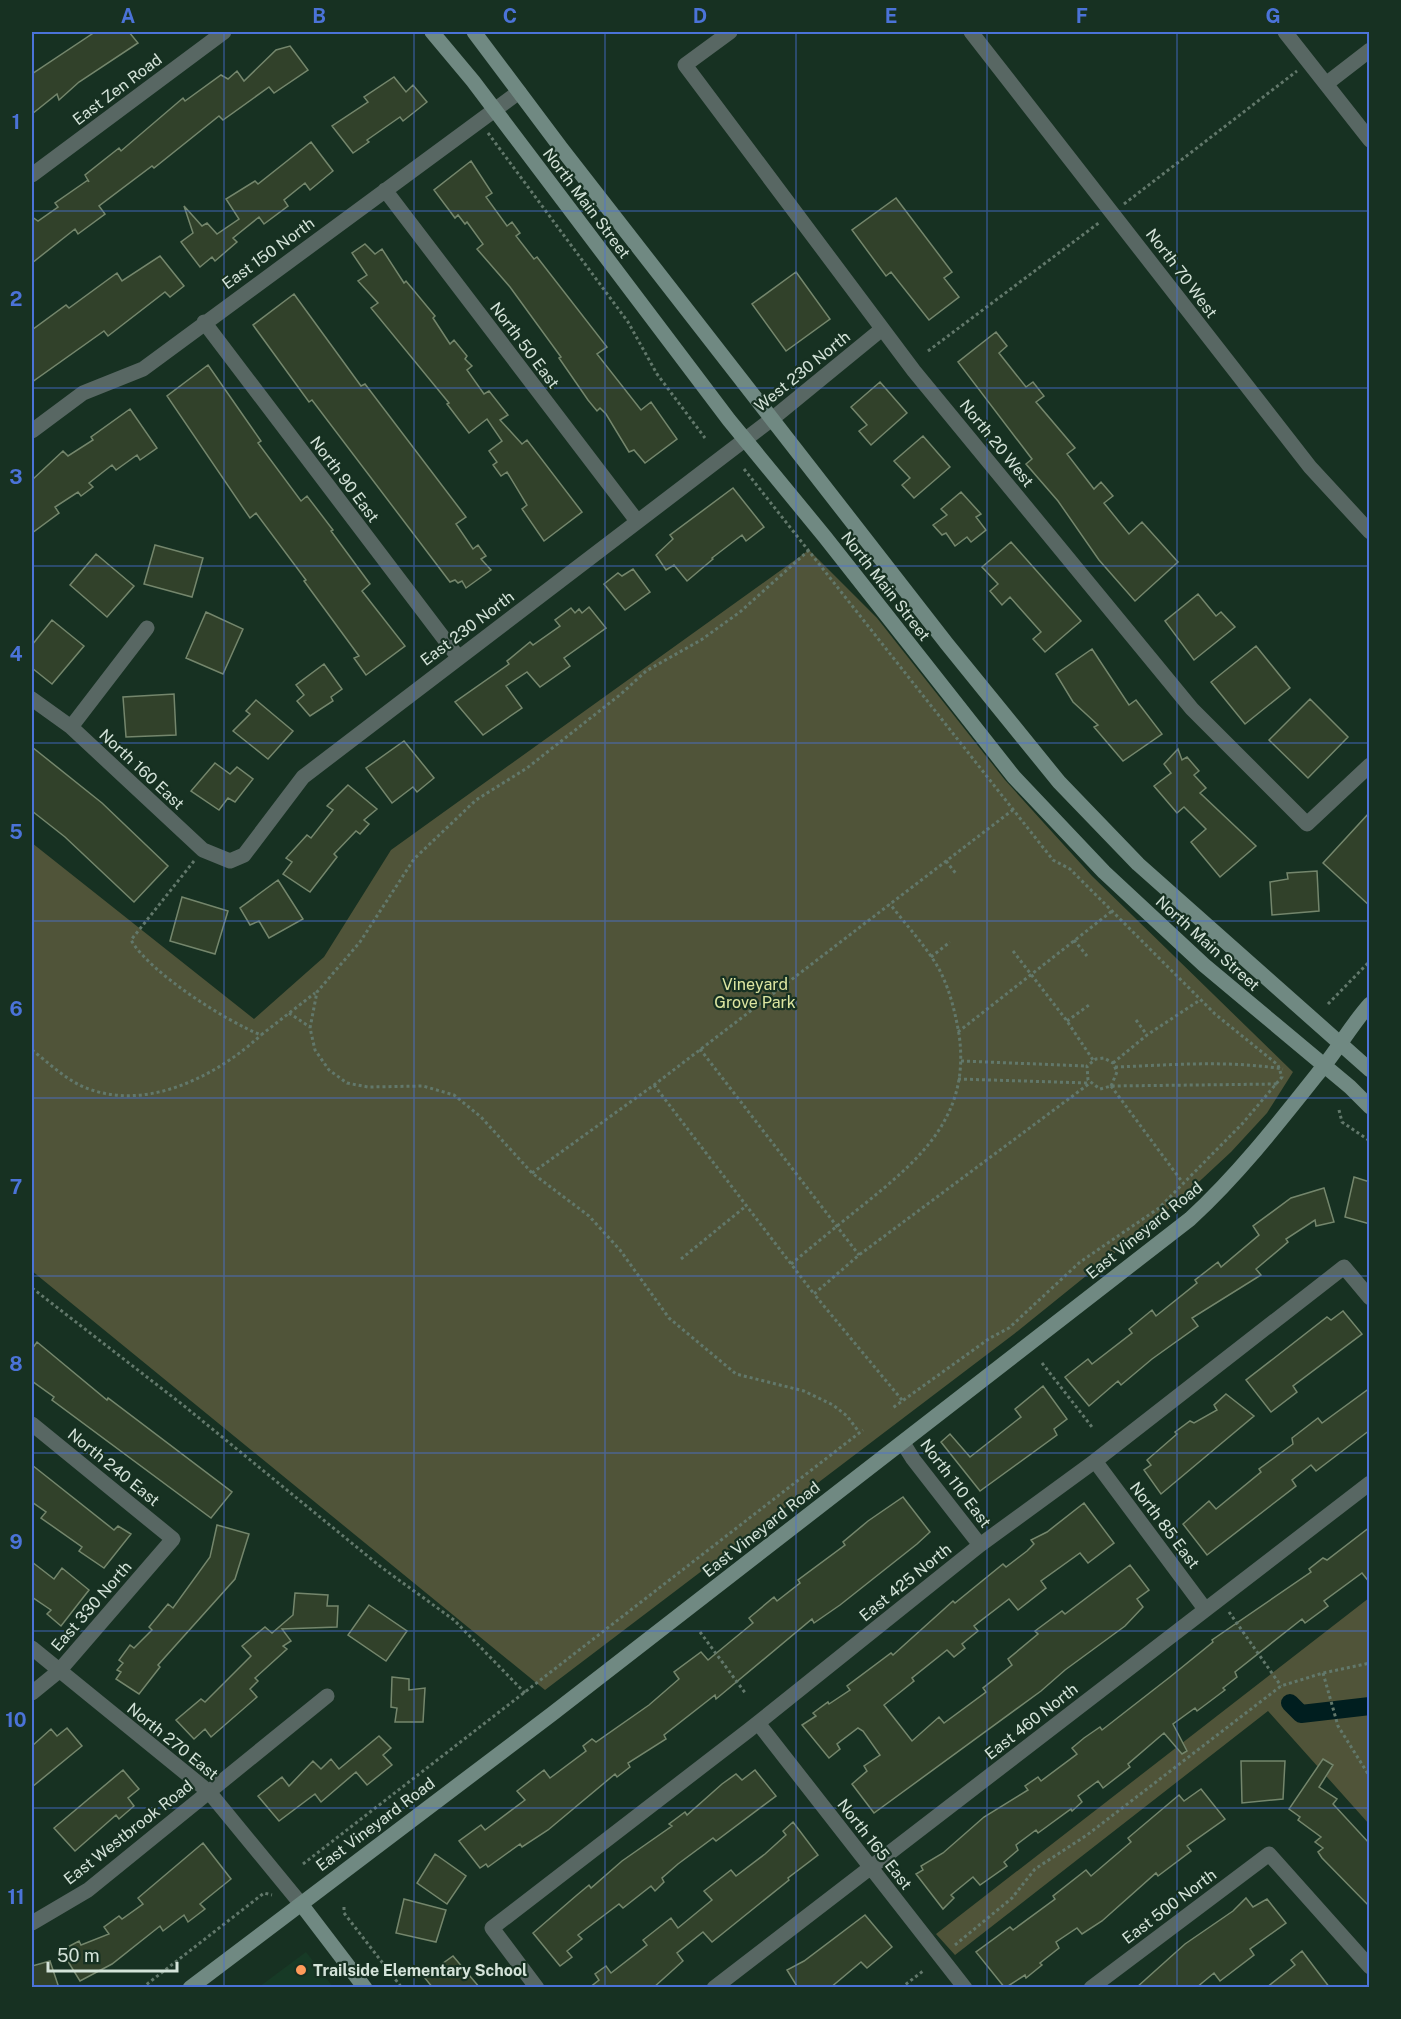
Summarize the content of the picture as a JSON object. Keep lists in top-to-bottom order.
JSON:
{
  "streets": {
    "main road": ["North Main Street", "East Vineyard Road"],
    "street": [
      "East Zen Road",
      "East 150 North",
      "North 70 West",
      "North 50 East",
      "West 230 North",
      "North 20 West",
      "North 90 East",
      "East 230 North",
      "North 160 East",
      "North 240 East",
      "North 110 East",
      "North 85 East",
      "East 425 North",
      "East 330 North",
      "East 460 North",
      "North 270 East",
      "East Westbrook Road",
      "North 165 East",
      "East 500 North"
    ]
  },
  "crossings": [
    ["North Main Street", "East 150 North"],
    ["North Main Street", "West 230 North"],
    ["North Main Street", "East 230 North"],
    ["North Main Street", "East Vineyard Road"],
    ["East 150 North", "North 50 East"],
    ["East 150 North", "North 90 East"],
    ["North 50 East", "East 230 North"],
    ["West 230 North", "North 20 West"],
    ["West 230 North", "East 230 North"],
    ["North 90 East", "East 230 North"],
    ["East 230 North", "North 160 East"],
    ["East Vineyard Road", "North 110 East"],
    ["East Vineyard Road", "North 270 East"],
    ["North 240 East", "East 330 North"],
    ["North 110 East", "East 425 North"],
    ["North 85 East", "East 425 North"],
    ["North 85 East", "East 460 North"],
    ["East 425 North", "North 165 East"],
    ["East 330 North", "North 270 East"],
    ["East 460 North", "North 165 East"],
    ["North 270 East", "East Westbrook Road"]
  ],
  "parks": ["Vineyard Grove Park"],
  "places": ["Trailside Elementary School"],
  "scale_bar": "50 m",
  "grid": {
    "columns": [
      "A",
      "B",
      "C",
      "D",
      "E",
      "F",
      "G"
    ],
    "rows": [
      "1",
      "2",
      "3",
      "4",
      "5",
      "6",
      "7",
      "8",
      "9",
      "10",
      "11"
    ]
  }
}
